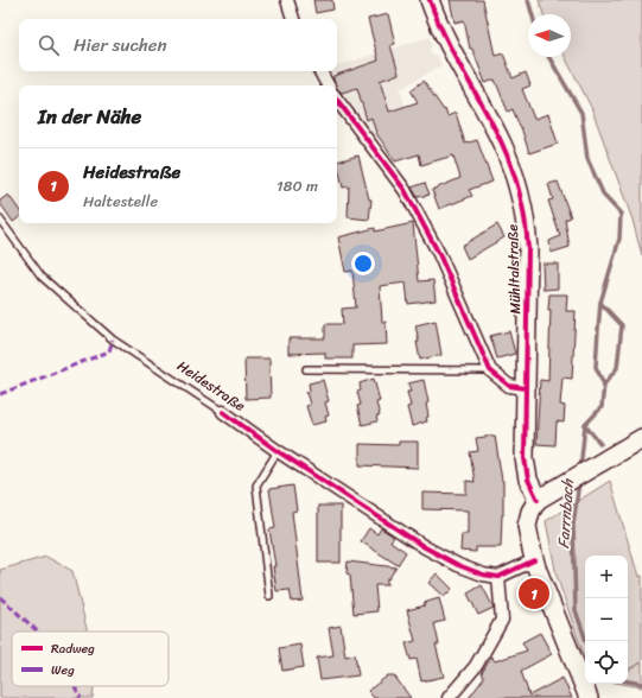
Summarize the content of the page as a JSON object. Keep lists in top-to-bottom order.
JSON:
{
  "streets": {
    "street": ["Mühltalstraße", "Heidestraße"]
  },
  "water": ["Farrnbach"],
  "legend": ["Radweg", "Weg"],
  "north": "left",
  "page": {
    "search": "Hier suchen",
    "heading": "In der Nähe",
    "list": [
      {
        "mark": "1",
        "name": "Heidestraße",
        "note": "Haltestelle",
        "value": "180 m"
      }
    ],
    "map_buttons": ["+", "−"],
    "pins": "1"
  }
}
